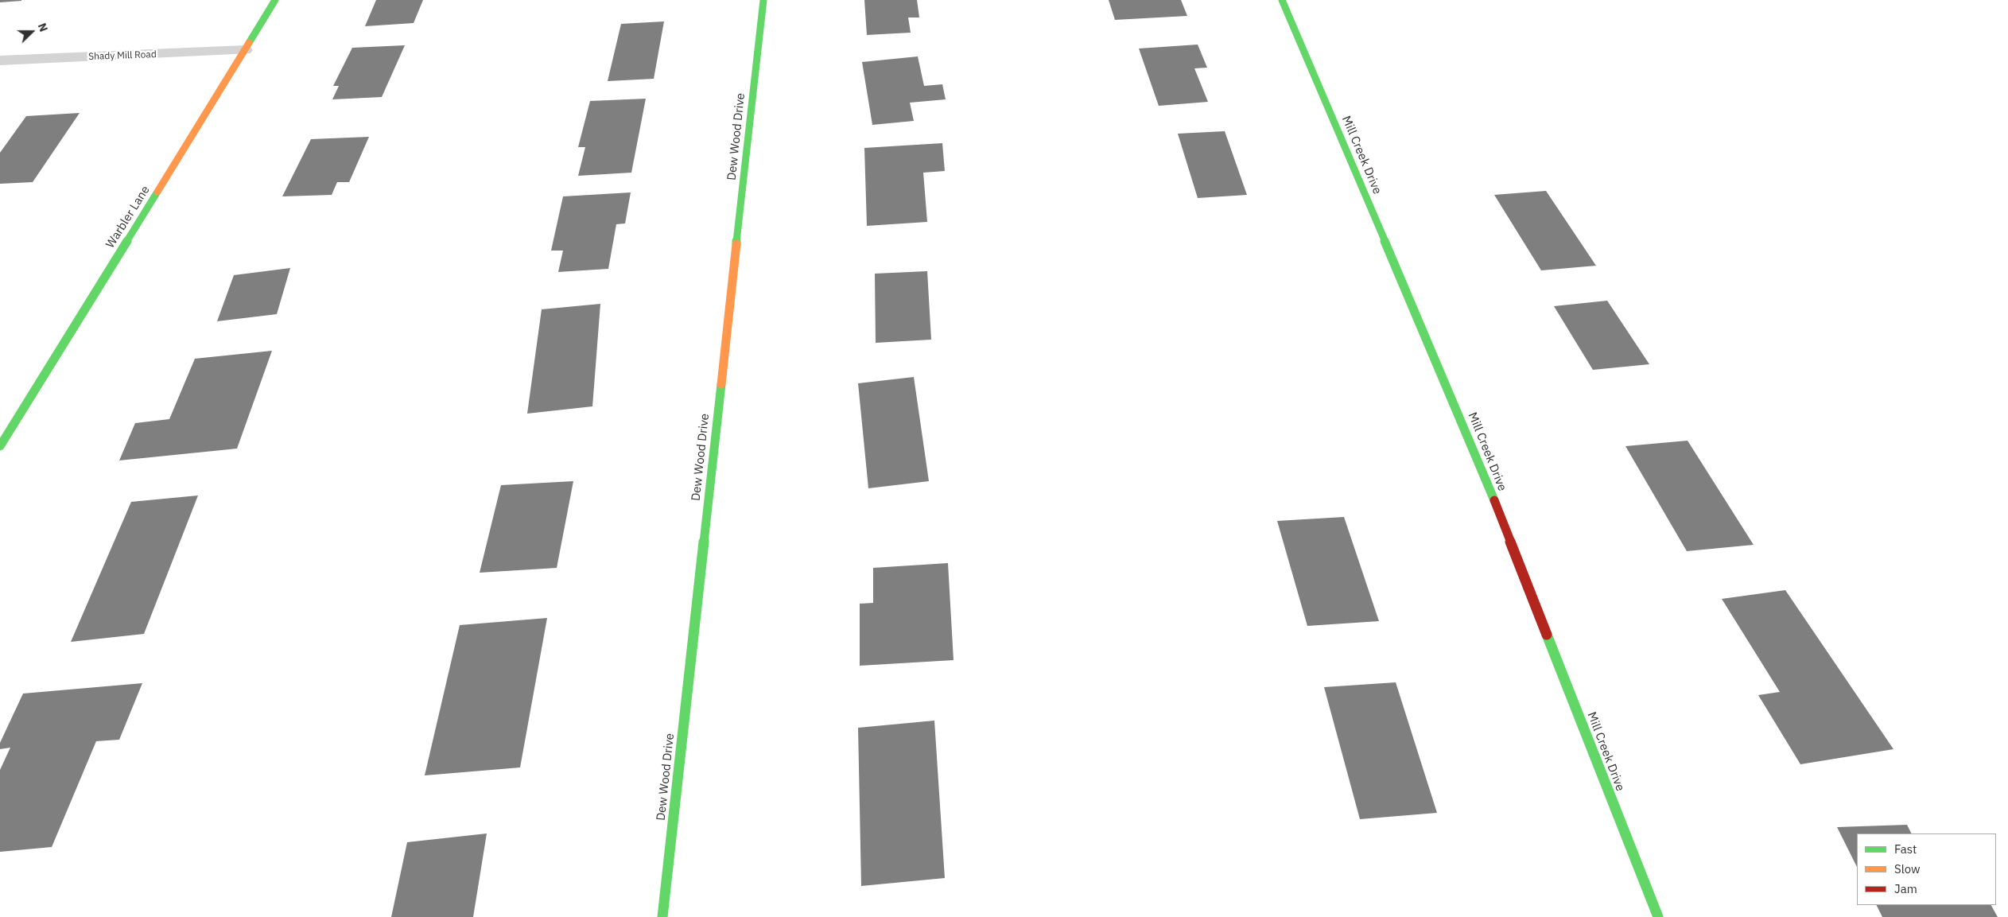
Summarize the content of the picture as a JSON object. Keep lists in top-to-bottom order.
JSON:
{
  "streets": {
    "street": [
      "Shady Mill Road",
      "Dew Wood Drive",
      "Mill Creek Drive",
      "Warbler Lane"
    ]
  },
  "crossings": [
    ["Shady Mill Road", "Warbler Lane"]
  ],
  "legend": ["Fast", "Slow", "Jam"],
  "north": "right"
}
